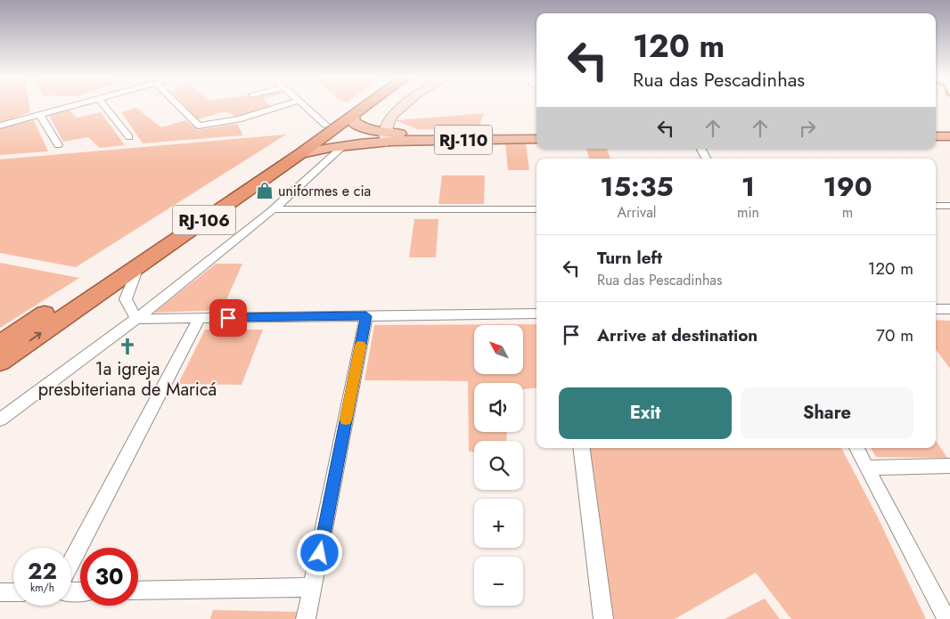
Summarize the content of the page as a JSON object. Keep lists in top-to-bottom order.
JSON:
{
  "streets": {
    "highway": ["RJ-106"],
    "main road": ["RJ-110"]
  },
  "crossings": [
    ["RJ-110", "RJ-106"]
  ],
  "places": {
    "shop": ["uniformes e cia"],
    "church": ["1a igreja presbiteriana de Maricá"]
  },
  "north": "top left",
  "page": {
    "turn": ["120 m", "Rua das Pescadinhas"],
    "eta": [
      "15:35",
      "Arrival",
      "1",
      "min",
      "190",
      "m"
    ],
    "list": [
      {
        "name": "Turn left",
        "note": "Rua das Pescadinhas",
        "value": "120 m"
      },
      {
        "name": "Arrive at destination",
        "value": "70 m"
      }
    ],
    "map_buttons": ["+", "−"],
    "buttons": ["Exit", "Share"],
    "speed": "22 km/h",
    "limit": "30"
  }
}
